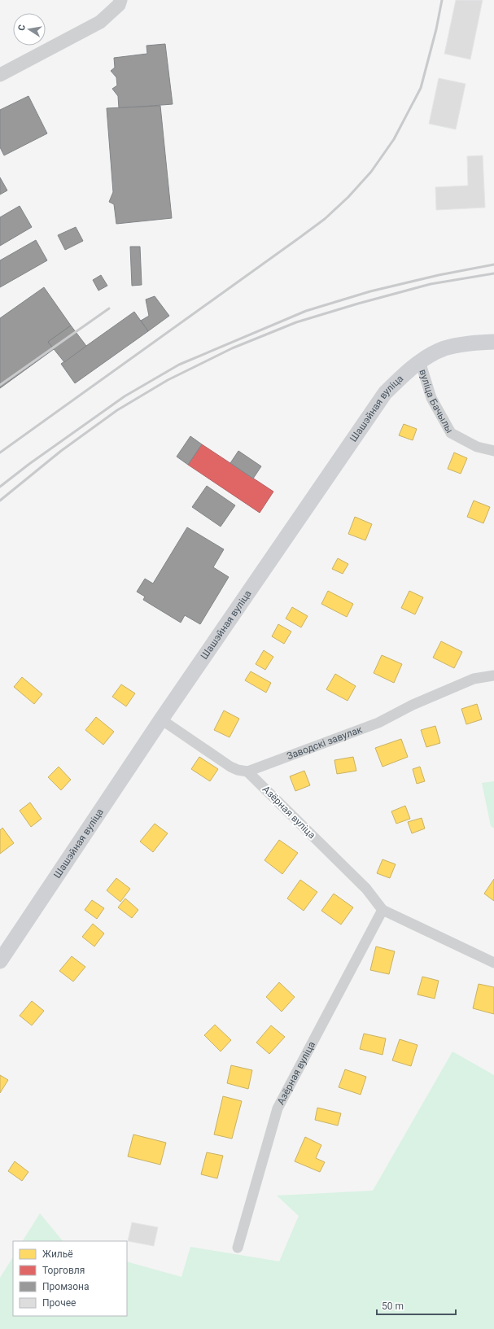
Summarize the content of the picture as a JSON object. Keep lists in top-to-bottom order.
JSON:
{
  "streets": {
    "main road": ["Шашэйная вуліца"],
    "street": ["вуліца Бачылы", "Заводскі завулак", "Азёрная вуліца"]
  },
  "crossings": [
    ["вуліца Бачылы", "Шашэйная вуліца"],
    ["Заводскі завулак", "Азёрная вуліца"]
  ],
  "legend": [
    "Жильё",
    "Торговля",
    "Промзона",
    "Прочее"
  ],
  "scale_bar": "50 m",
  "north": "left"
}
